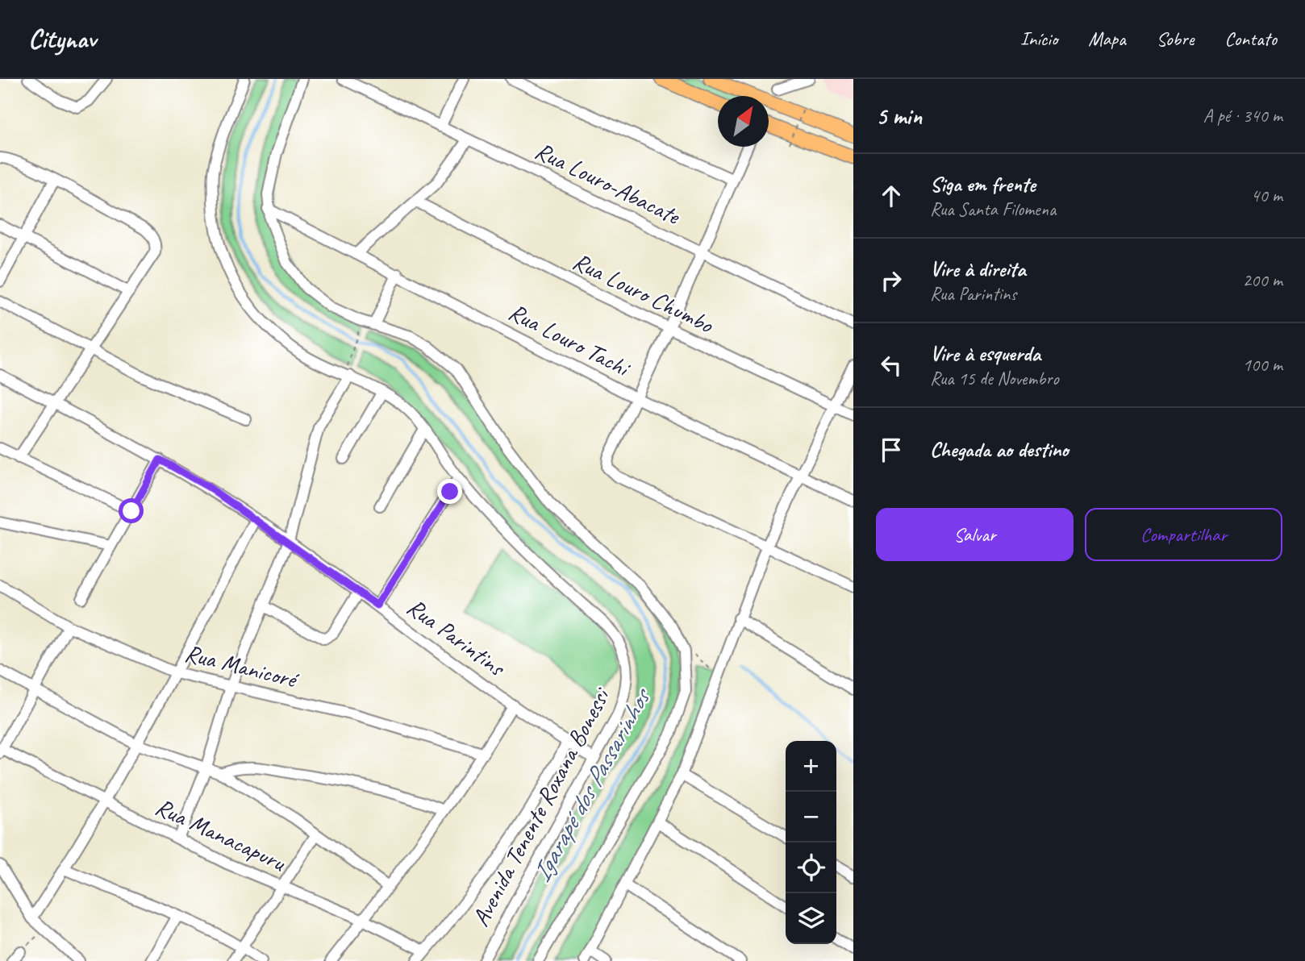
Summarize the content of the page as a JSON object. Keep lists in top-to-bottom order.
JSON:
{
  "streets": {
    "street": [
      "Rua Louro-Abacate",
      "Rua Louro Chumbo",
      "Rua Louro Tachi",
      "Rua Parintins",
      "Rua Manicoré",
      "Avenida Tenente Roxana Bonessi",
      "Rua Manacapuru"
    ]
  },
  "crossings": [
    ["Rua Parintins", "Avenida Tenente Roxana Bonessi"]
  ],
  "water": ["Igarapé dos Passarinhos"],
  "north": "top right",
  "page": {
    "header": "Citynav",
    "nav": [
      "Início",
      "Mapa",
      "Sobre",
      "Contato"
    ],
    "heading": ["5 min", "A pé · 340 m"],
    "list": [
      ["Siga em frente", "Rua Santa Filomena", "40 m"],
      ["Vire à direita", "Rua Parintins", "200 m"],
      ["Vire à esquerda", "Rua 15 de Novembro", "100 m"],
      "Chegada ao destino"
    ],
    "buttons": ["Salvar", "Compartilhar"],
    "map_buttons": ["+", "−"]
  }
}
